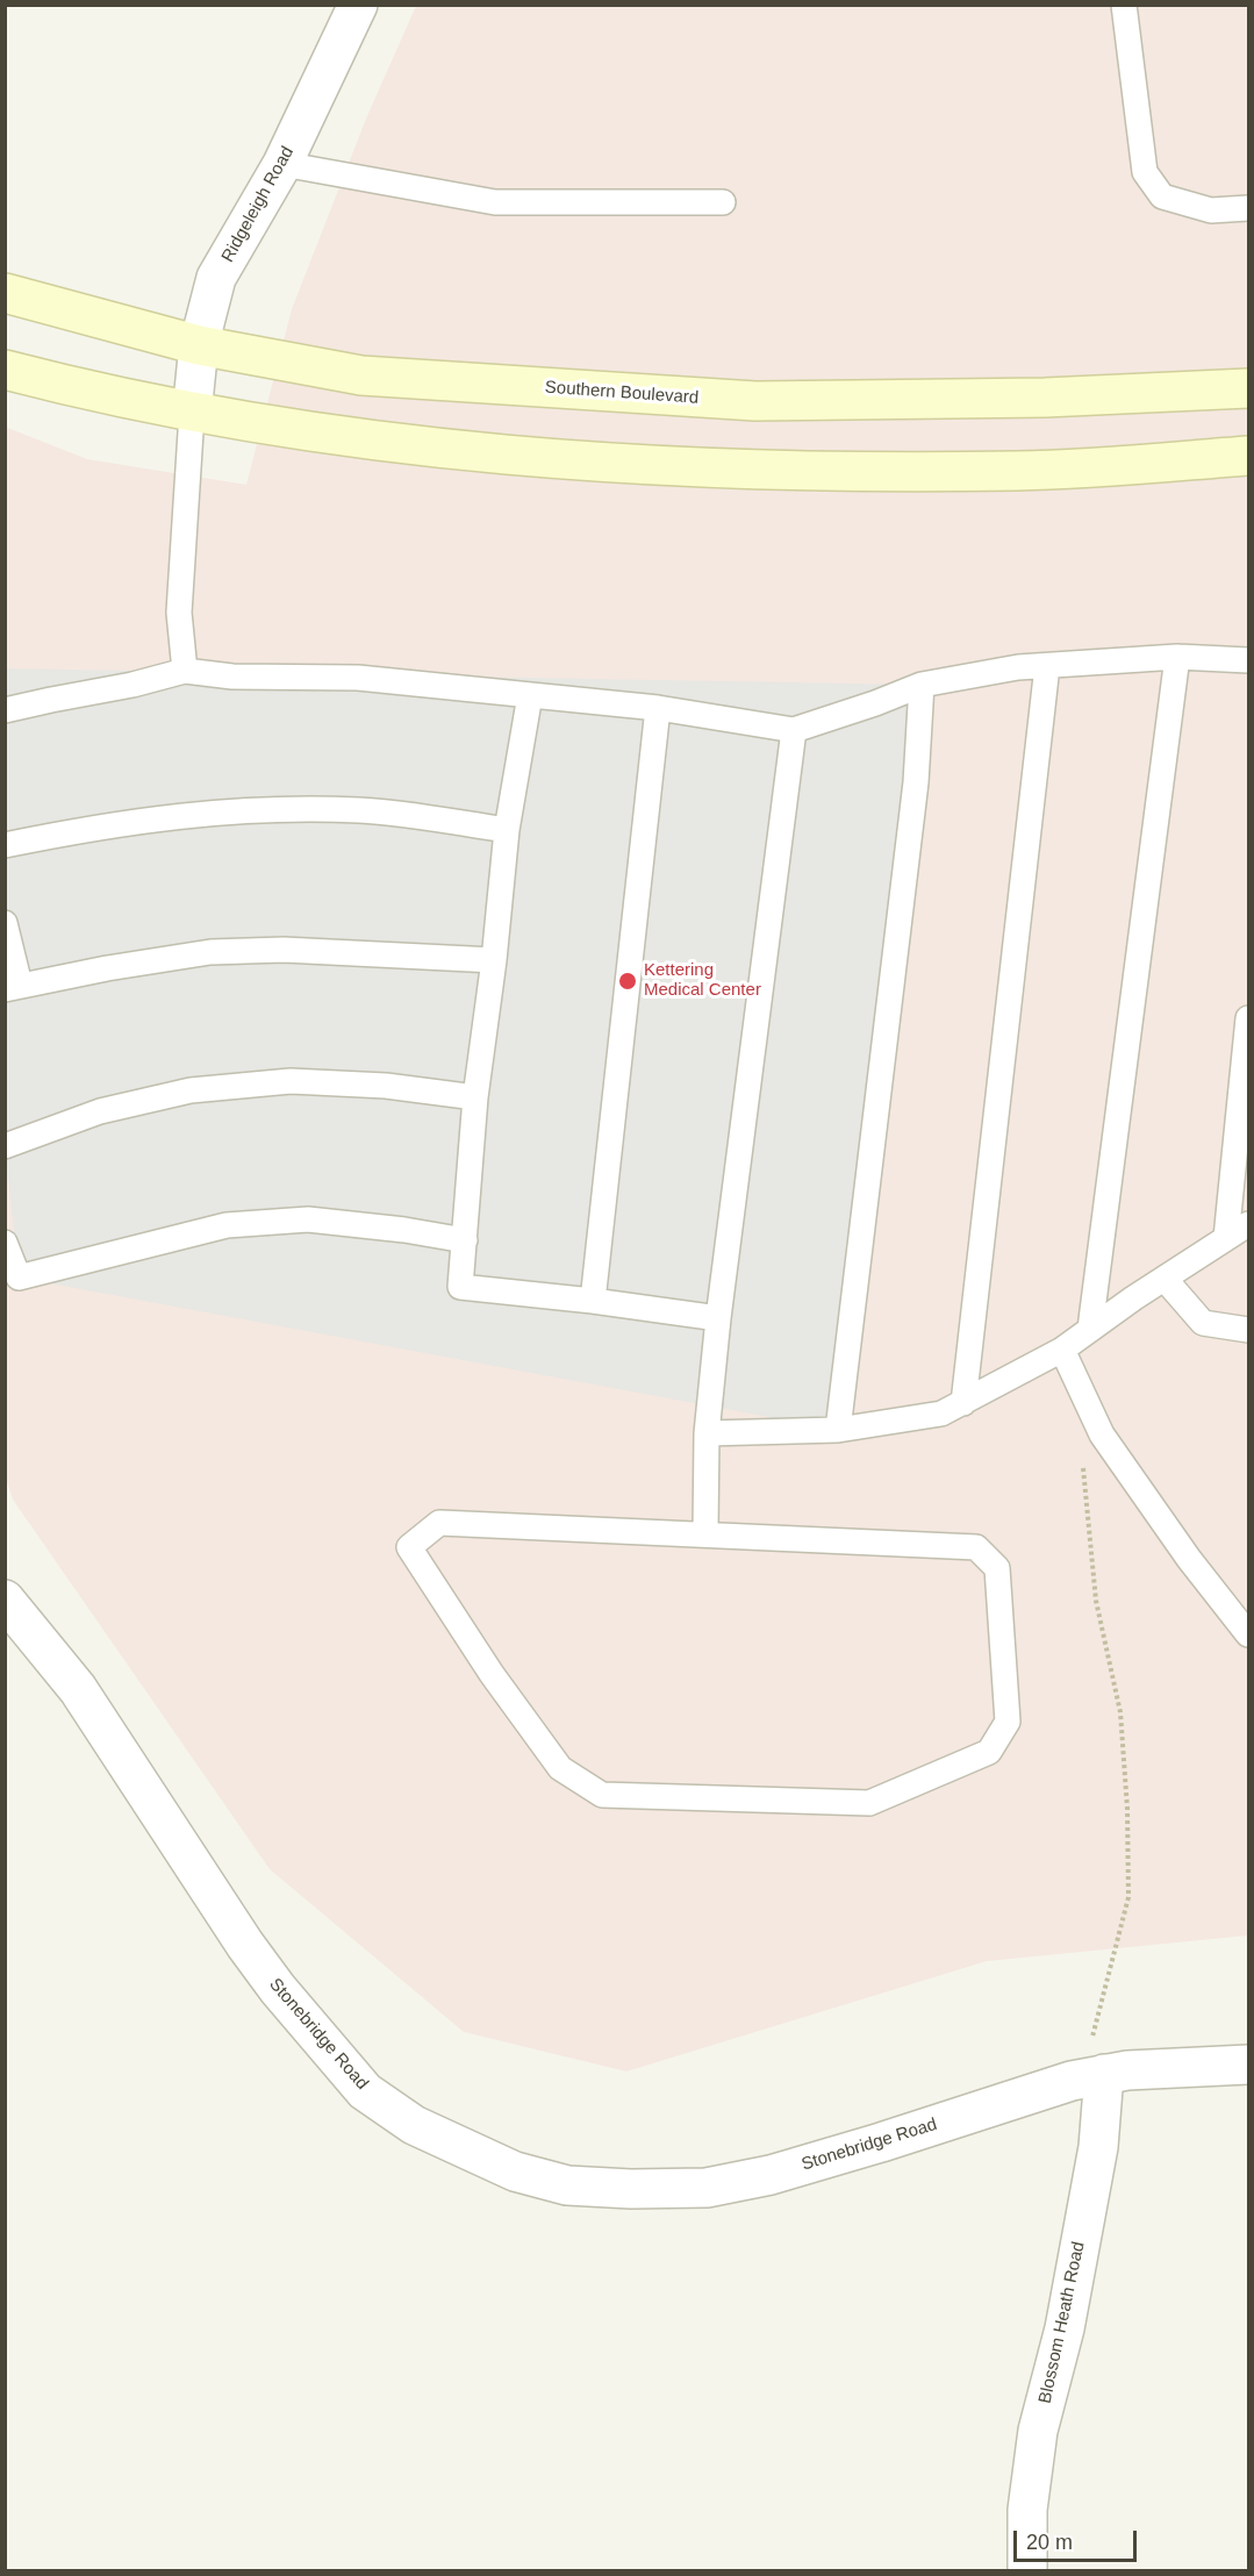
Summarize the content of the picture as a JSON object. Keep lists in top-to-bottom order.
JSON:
{
  "streets": {
    "street": [
      "Ridgeleigh Road",
      "Southern Boulevard",
      "Stonebridge Road",
      "Blossom Heath Road"
    ]
  },
  "crossings": [
    ["Ridgeleigh Road", "Southern Boulevard"],
    ["Stonebridge Road", "Blossom Heath Road"]
  ],
  "places": ["Kettering Medical Center"],
  "scale_bar": "20 m"
}
